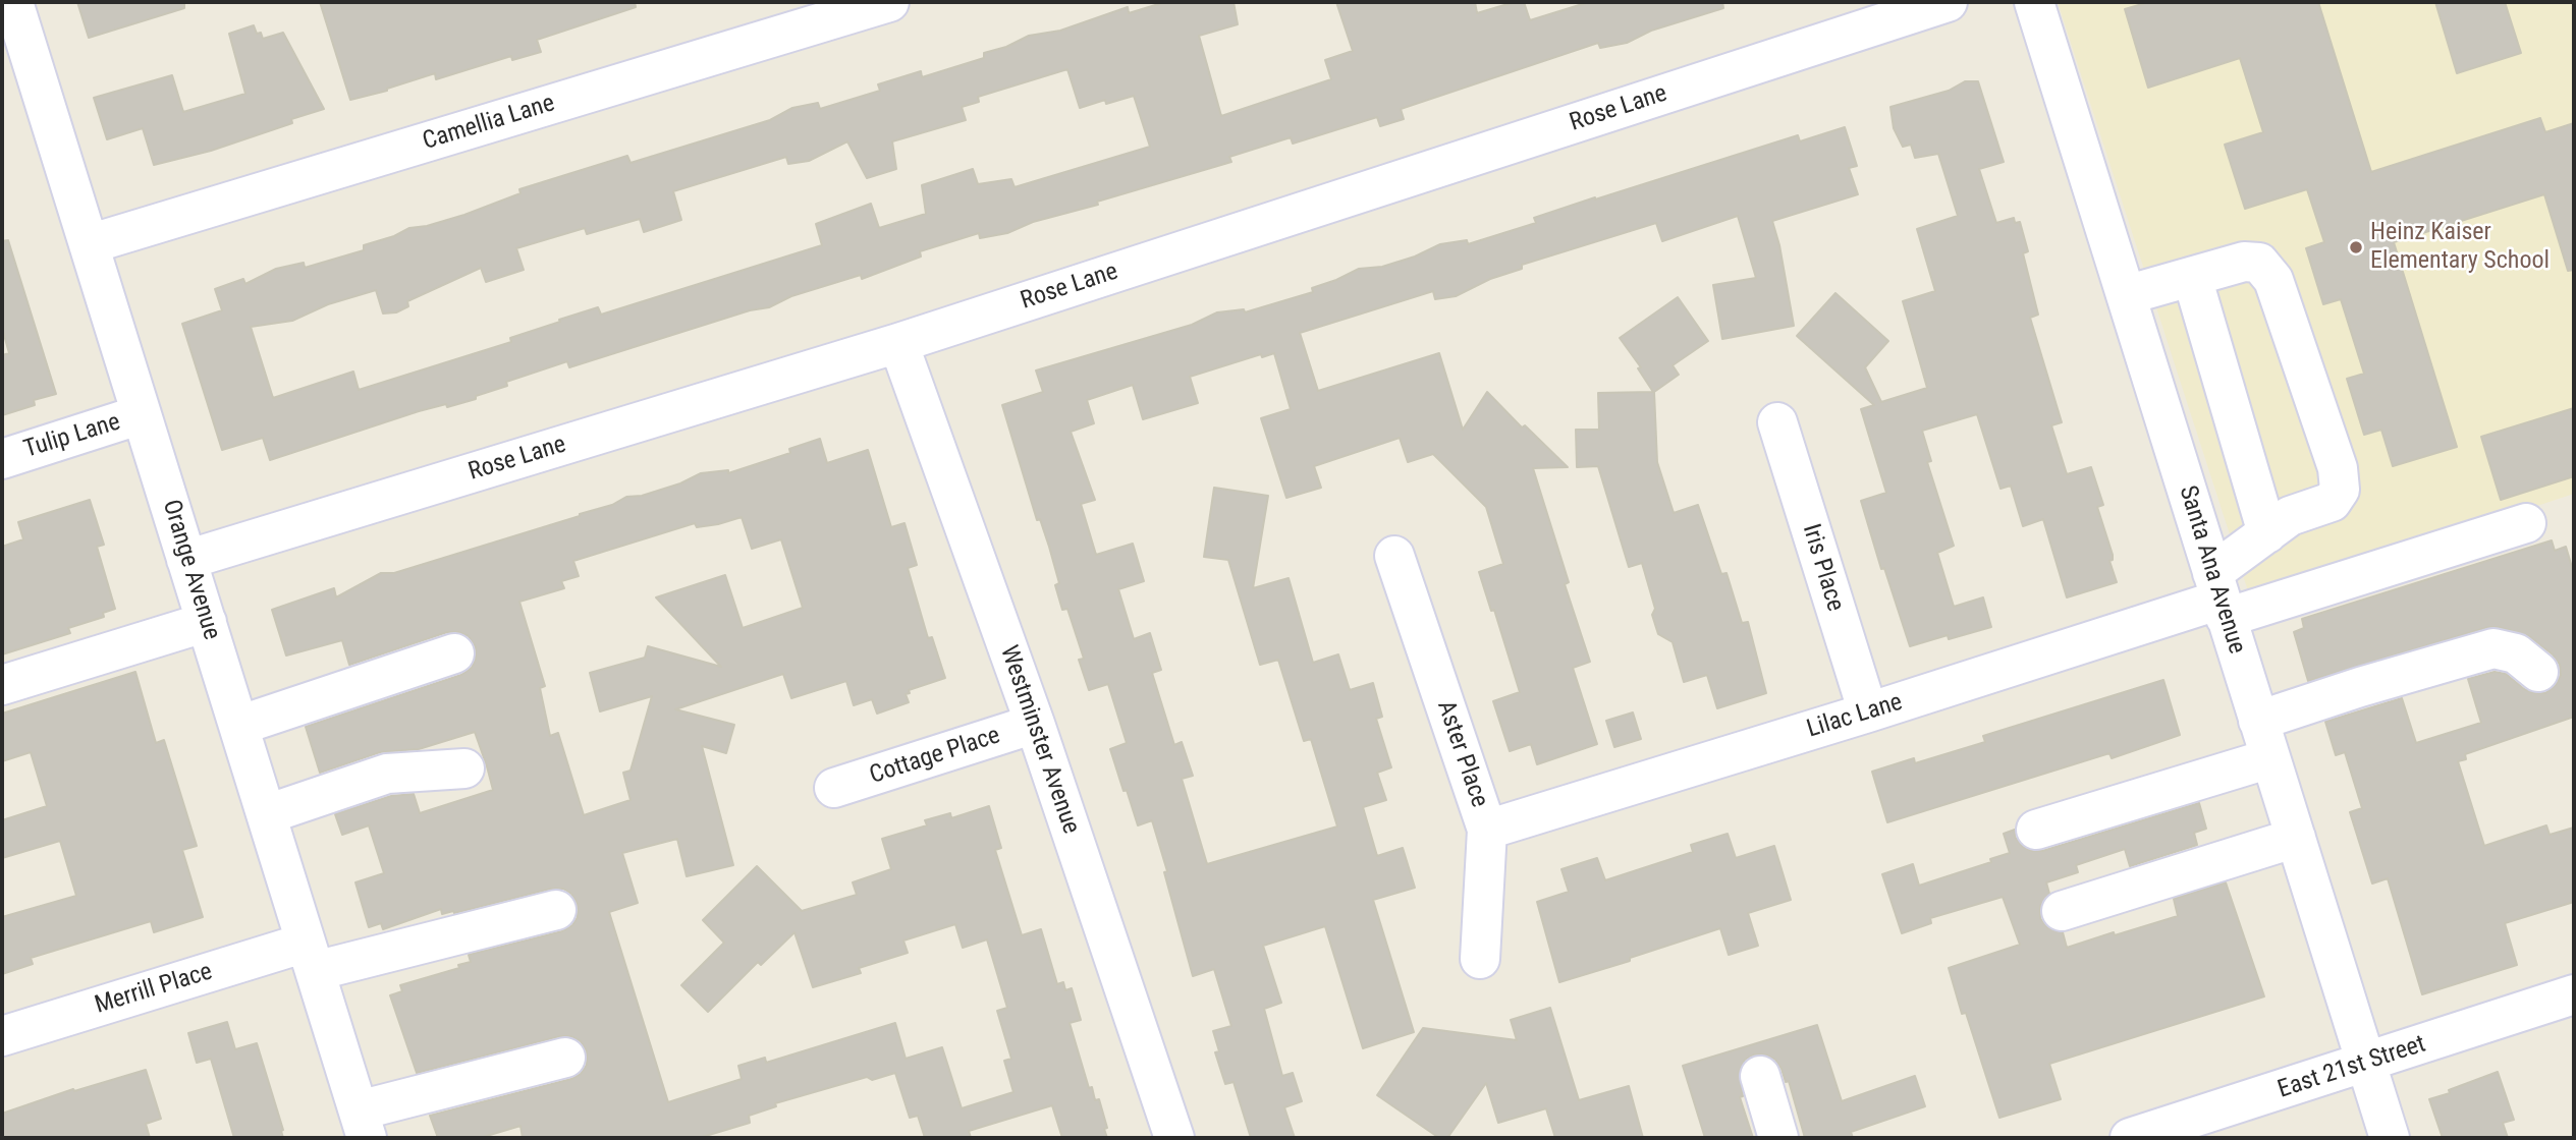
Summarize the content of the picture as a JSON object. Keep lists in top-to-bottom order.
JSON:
{
  "streets": {
    "street": [
      "Rose Lane",
      "Camellia Lane",
      "Tulip Lane",
      "Iris Place",
      "Orange Avenue",
      "Santa Ana Avenue",
      "Lilac Lane",
      "Westminster Avenue",
      "Aster Place",
      "Cottage Place",
      "Merrill Place",
      "East 21st Street"
    ]
  },
  "crossings": [
    ["Rose Lane", "Orange Avenue"],
    ["Rose Lane", "Westminster Avenue"],
    ["Camellia Lane", "Orange Avenue"],
    ["Tulip Lane", "Orange Avenue"],
    ["Iris Place", "Lilac Lane"],
    ["Orange Avenue", "Merrill Place"],
    ["Santa Ana Avenue", "Lilac Lane"],
    ["Santa Ana Avenue", "East 21st Street"],
    ["Lilac Lane", "Aster Place"],
    ["Westminster Avenue", "Cottage Place"]
  ],
  "places": ["Heinz Kaiser Elementary School"]
}
